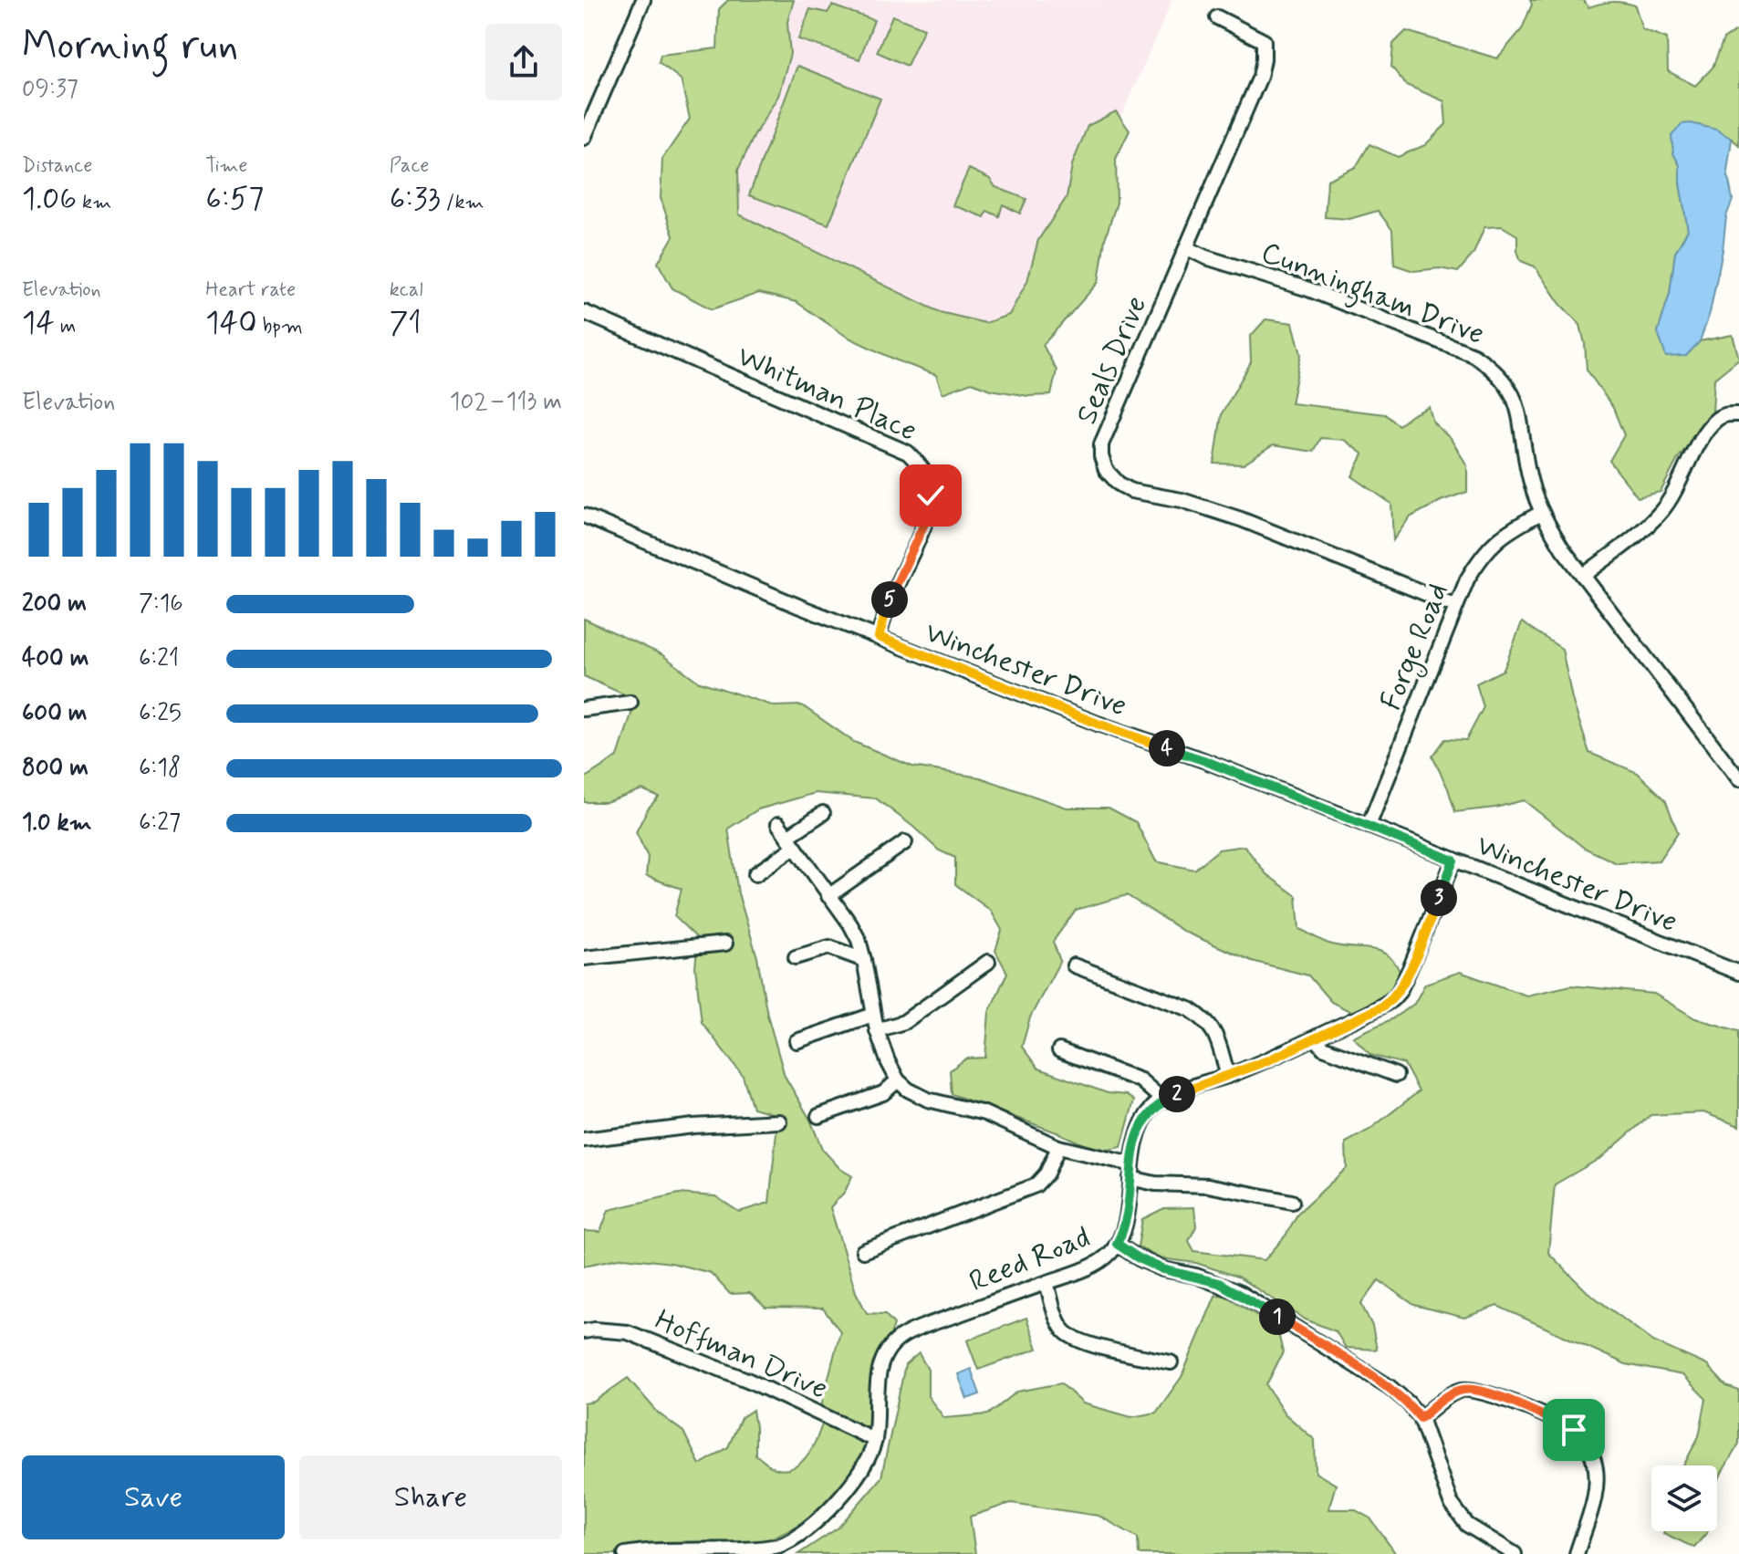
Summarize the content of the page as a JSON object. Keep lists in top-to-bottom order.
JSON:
{
  "streets": {
    "street": [
      "Cunningham Drive",
      "Seals Drive",
      "Whitman Place",
      "Forge Road",
      "Winchester Drive",
      "Reed Road",
      "Hoffman Drive"
    ]
  },
  "crossings": [
    ["Cunningham Drive", "Seals Drive"],
    ["Cunningham Drive", "Forge Road"],
    ["Seals Drive", "Forge Road"],
    ["Whitman Place", "Winchester Drive"],
    ["Forge Road", "Winchester Drive"],
    ["Winchester Drive", "Reed Road"],
    ["Reed Road", "Hoffman Drive"]
  ],
  "page": {
    "heading": ["Morning run", "09:37"],
    "stats": [
      ["Distance", "1.06 km"],
      ["Time", "6:57"],
      ["Pace", "6:33 /km"],
      ["Elevation", "14 m"],
      ["Heart rate", "140 bpm"],
      ["kcal", "71"]
    ],
    "chart": ["Elevation", "102–113 m"],
    "list": [
      {
        "name": "200 m",
        "note": "7:16"
      },
      {
        "name": "400 m",
        "note": "6:21"
      },
      {
        "name": "600 m",
        "note": "6:25"
      },
      {
        "name": "800 m",
        "note": "6:18"
      },
      {
        "name": "1.0 km",
        "note": "6:27"
      }
    ],
    "pins": [
      "5",
      "4",
      "3",
      "2",
      "1"
    ],
    "buttons": ["Save", "Share"]
  }
}
